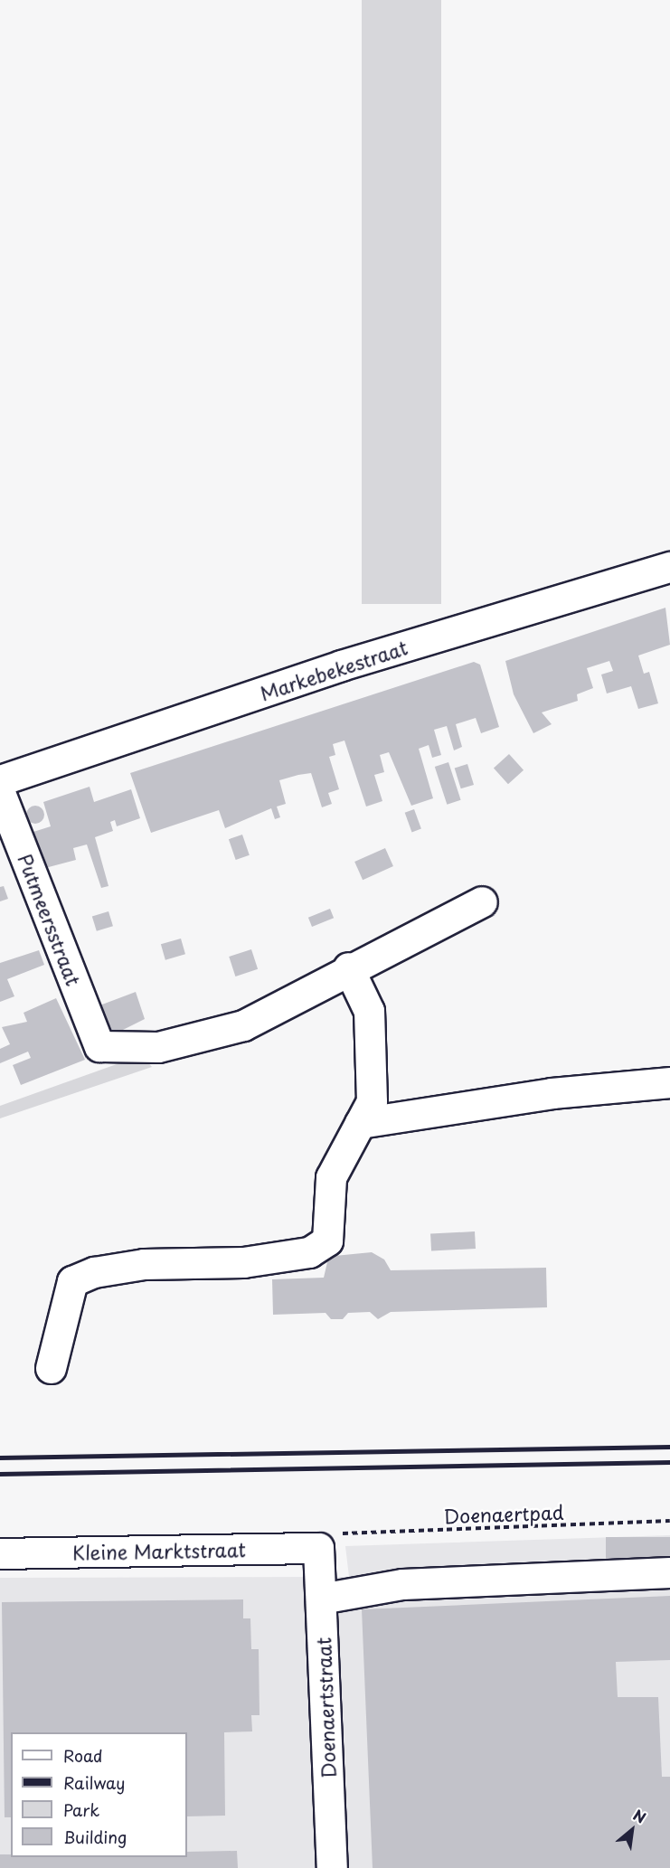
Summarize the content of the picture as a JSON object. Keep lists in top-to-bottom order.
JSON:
{
  "streets": {
    "street": [
      "Markebekestraat",
      "Putmeersstraat",
      "Kleine Marktstraat",
      "Doenaertstraat"
    ],
    "path": ["Doenaertpad"]
  },
  "crossings": [
    ["Doenaertpad", "Kleine Marktstraat"],
    ["Doenaertpad", "Doenaertstraat"],
    ["Kleine Marktstraat", "Doenaertstraat"]
  ],
  "legend": [
    "Road",
    "Railway",
    "Park",
    "Building"
  ],
  "north": "top right"
}
